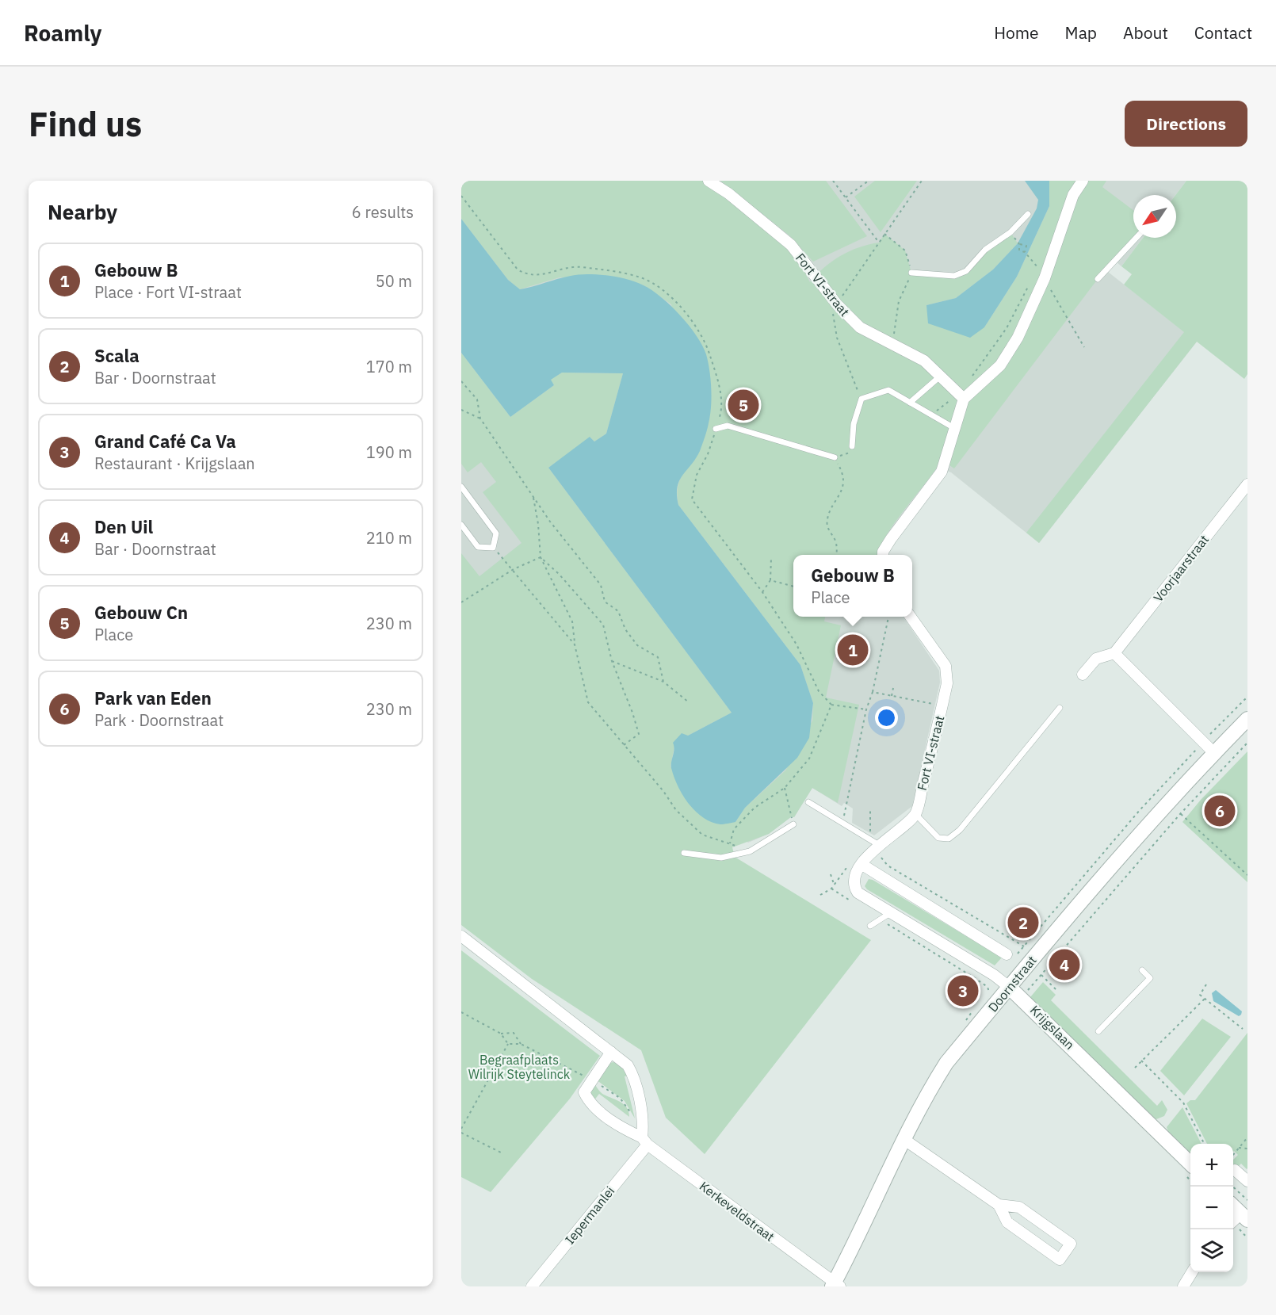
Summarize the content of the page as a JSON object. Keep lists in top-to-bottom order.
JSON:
{
  "streets": {
    "street": [
      "Fort VI-straat",
      "Voorjaarstraat",
      "Doornstraat",
      "Krijgslaan",
      "Kerkeveldstraat",
      "Iepermanlei"
    ]
  },
  "crossings": [
    ["Doornstraat", "Krijgslaan"],
    ["Doornstraat", "Kerkeveldstraat"],
    ["Kerkeveldstraat", "Iepermanlei"]
  ],
  "parks": ["Begraafplaats Wilrijk Steytelinck"],
  "north": "bottom left",
  "page": {
    "header": "Roamly",
    "nav": [
      "Home",
      "Map",
      "About",
      "Contact"
    ],
    "buttons": "Directions",
    "title": "Find us",
    "heading": ["Nearby", "6 results"],
    "list": [
      {
        "mark": "1",
        "name": "Gebouw B",
        "note": "Place · Fort VI-straat",
        "value": "50 m"
      },
      {
        "mark": "2",
        "name": "Scala",
        "note": "Bar · Doornstraat",
        "value": "170 m"
      },
      {
        "mark": "3",
        "name": "Grand Café Ca Va",
        "note": "Restaurant · Krijgslaan",
        "value": "190 m"
      },
      {
        "mark": "4",
        "name": "Den Uil",
        "note": "Bar · Doornstraat",
        "value": "210 m"
      },
      {
        "mark": "5",
        "name": "Gebouw Cn",
        "note": "Place",
        "value": "230 m"
      },
      {
        "mark": "6",
        "name": "Park van Eden",
        "note": "Park · Doornstraat",
        "value": "230 m"
      }
    ],
    "pins": [
      "5",
      "1",
      "6",
      "2",
      "4",
      "3"
    ],
    "popup": ["Gebouw B", "Place"],
    "map_buttons": ["+", "−"]
  }
}
